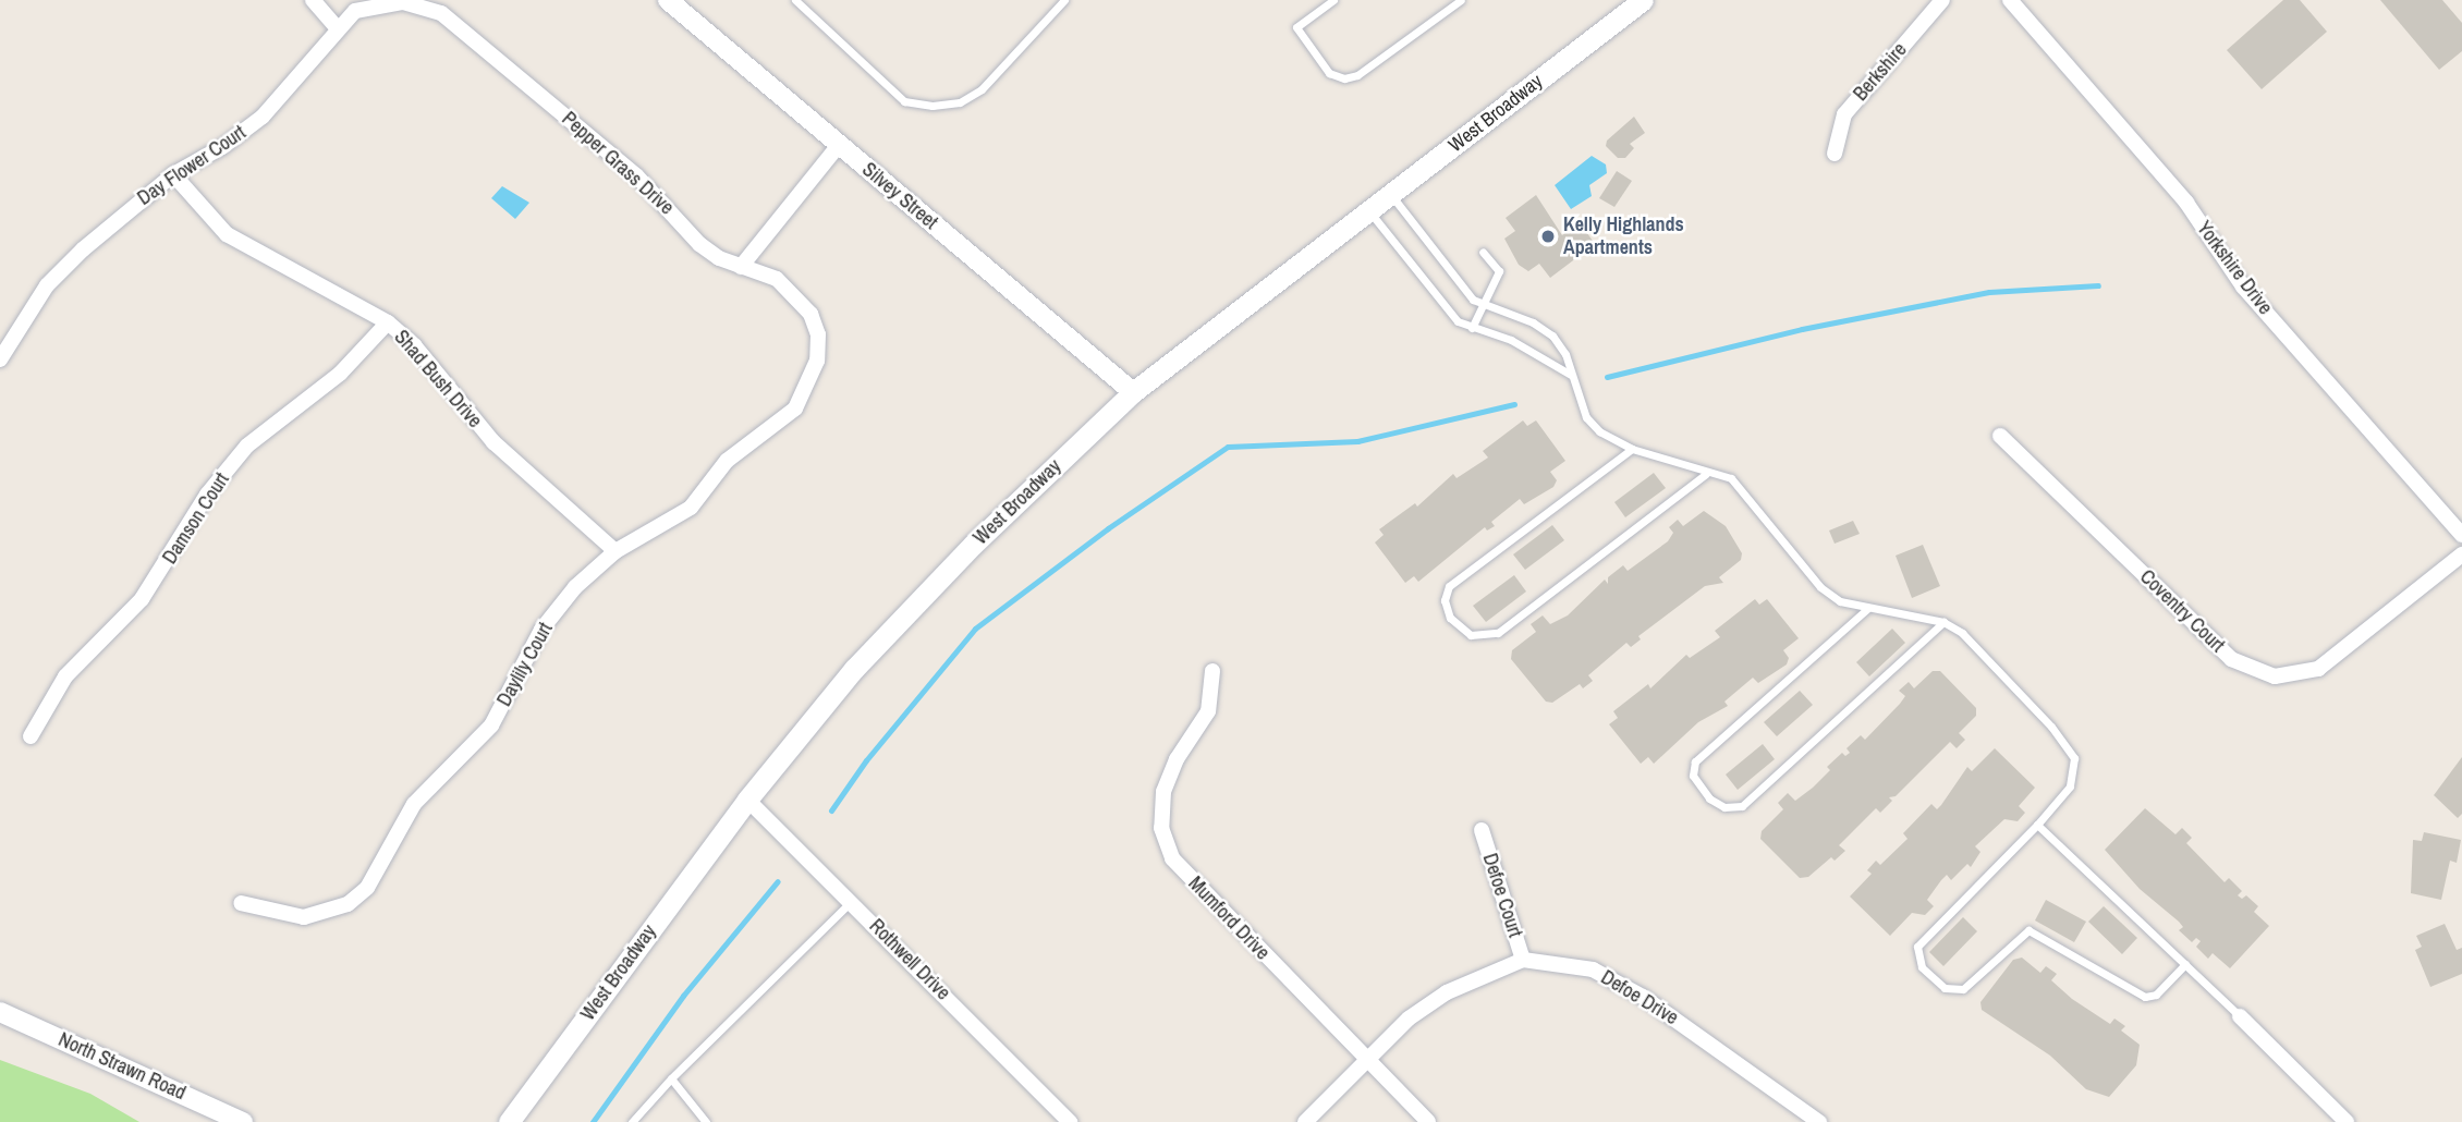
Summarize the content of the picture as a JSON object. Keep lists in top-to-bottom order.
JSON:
{
  "streets": {
    "main road": ["West Broadway"],
    "street": [
      "Berkshire",
      "Pepper Grass Drive",
      "Day Flower Court",
      "Silvey Street",
      "Yorkshire Drive",
      "Shad Bush Drive",
      "Damson Court",
      "Coventry Court",
      "Daylily Court",
      "Defoe Court",
      "Mumford Drive",
      "Rothwell Drive",
      "Defoe Drive",
      "North Strawn Road"
    ]
  },
  "crossings": [
    ["West Broadway", "Silvey Street"],
    ["West Broadway", "Rothwell Drive"],
    ["Pepper Grass Drive", "Day Flower Court"],
    ["Pepper Grass Drive", "Daylily Court"],
    ["Day Flower Court", "Shad Bush Drive"],
    ["Shad Bush Drive", "Damson Court"],
    ["Shad Bush Drive", "Daylily Court"],
    ["Defoe Court", "Defoe Drive"]
  ],
  "places": ["Kelly Highlands Apartments"]
}
